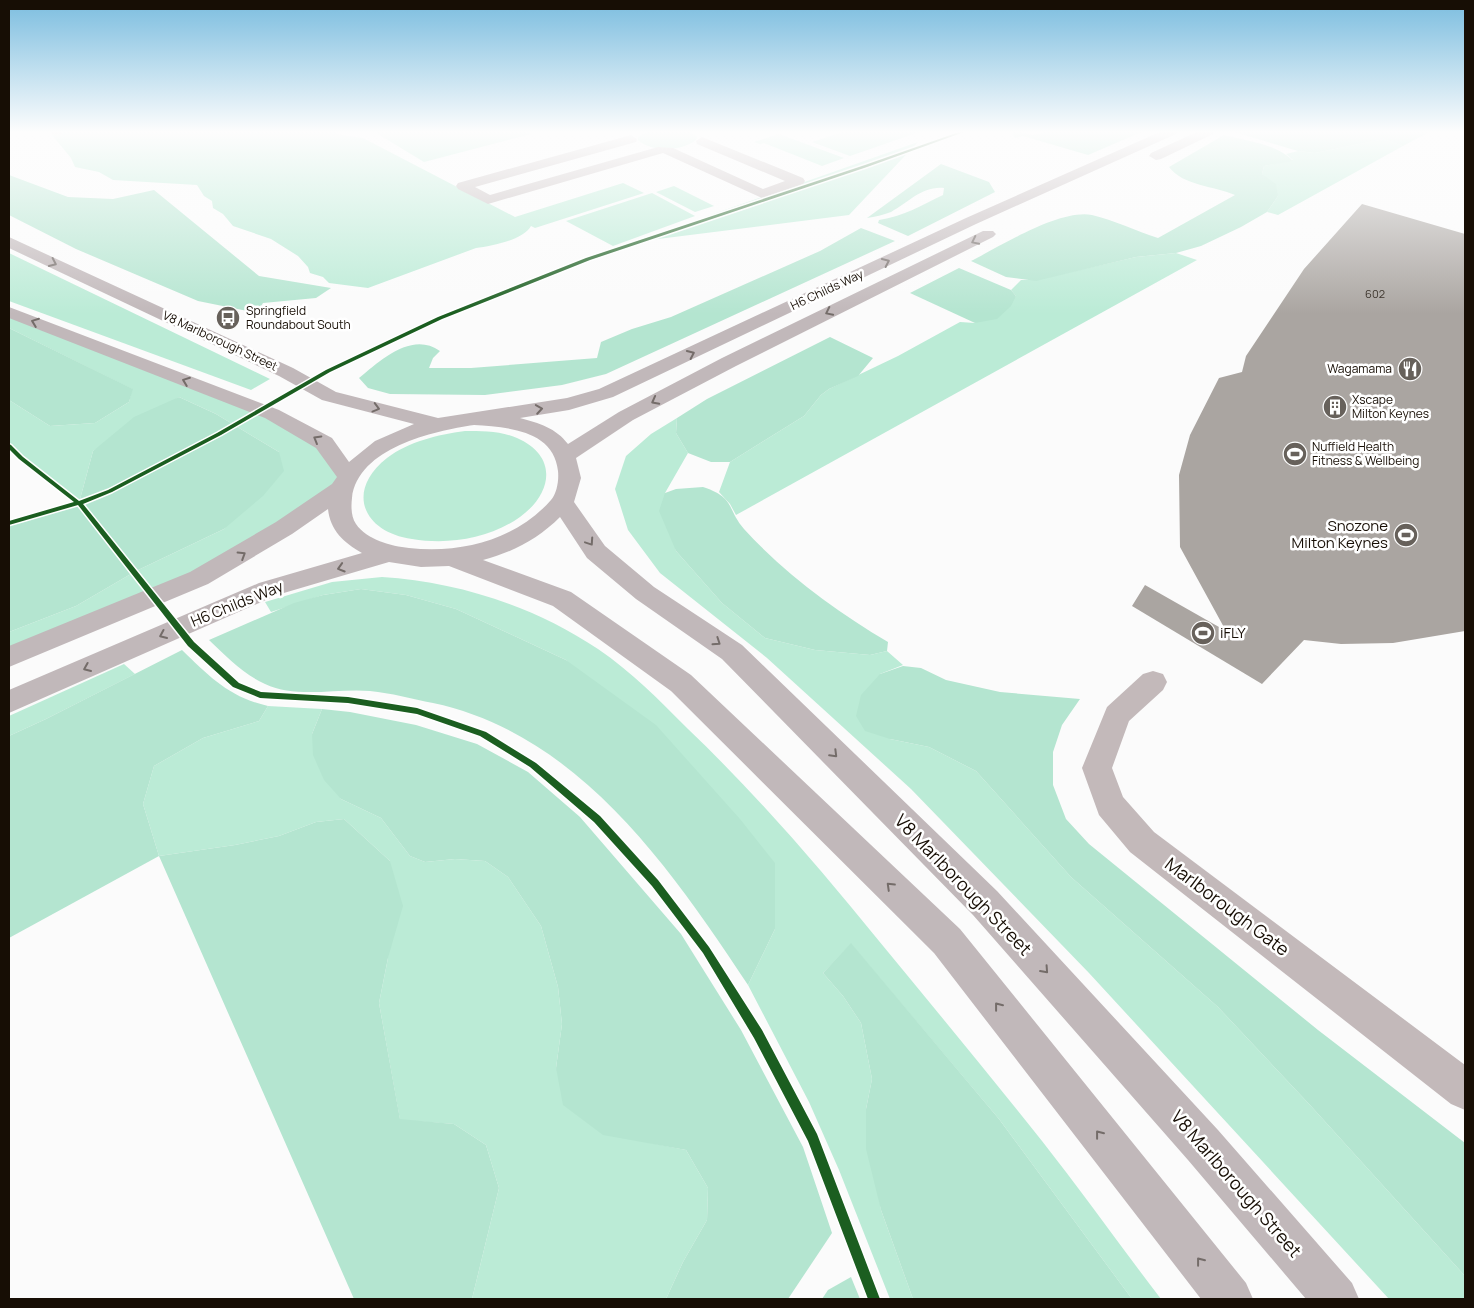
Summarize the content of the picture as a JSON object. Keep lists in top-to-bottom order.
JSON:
{
  "streets": {
    "main road": ["H6 Childs Way", "V8 Marlborough Street"],
    "street": ["Marlborough Gate"]
  },
  "places": {
    "bus stop": ["Springfield Roundabout South"],
    "restaurant": ["Wagamama"],
    "building": ["Xscape Milton Keynes"],
    "sports": ["Nuffield Health Fitness & Wellbeing", "Snozone Milton Keynes", "iFLY"]
  },
  "house_numbers": ["602"]
}
